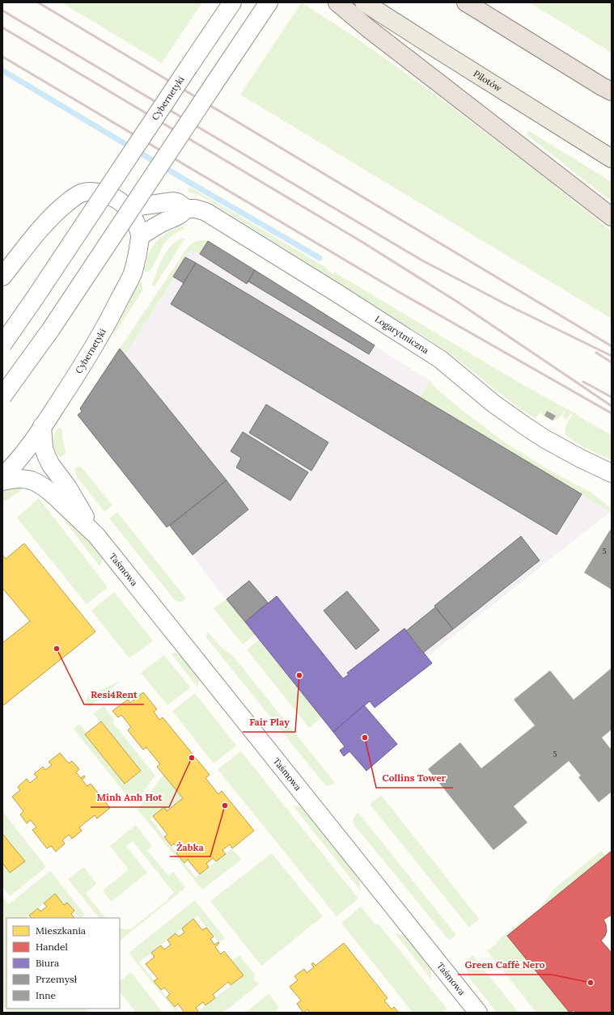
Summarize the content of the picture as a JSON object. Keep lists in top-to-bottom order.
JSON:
{
  "streets": {
    "main road": ["Pilotów"],
    "street": ["Cybernetyki", "Logarytmiczna", "Taśmowa"]
  },
  "crossings": [
    ["Cybernetyki", "Logarytmiczna"],
    ["Cybernetyki", "Taśmowa"]
  ],
  "places": [
    "Resi4Rent",
    "Fair Play",
    "Collins Tower",
    "Minh Anh Hot",
    "Żabka",
    "Green Caffè Nero"
  ],
  "house_numbers": ["5", "5"],
  "legend": [
    "Mieszkania",
    "Handel",
    "Biura",
    "Przemysł",
    "Inne"
  ]
}
